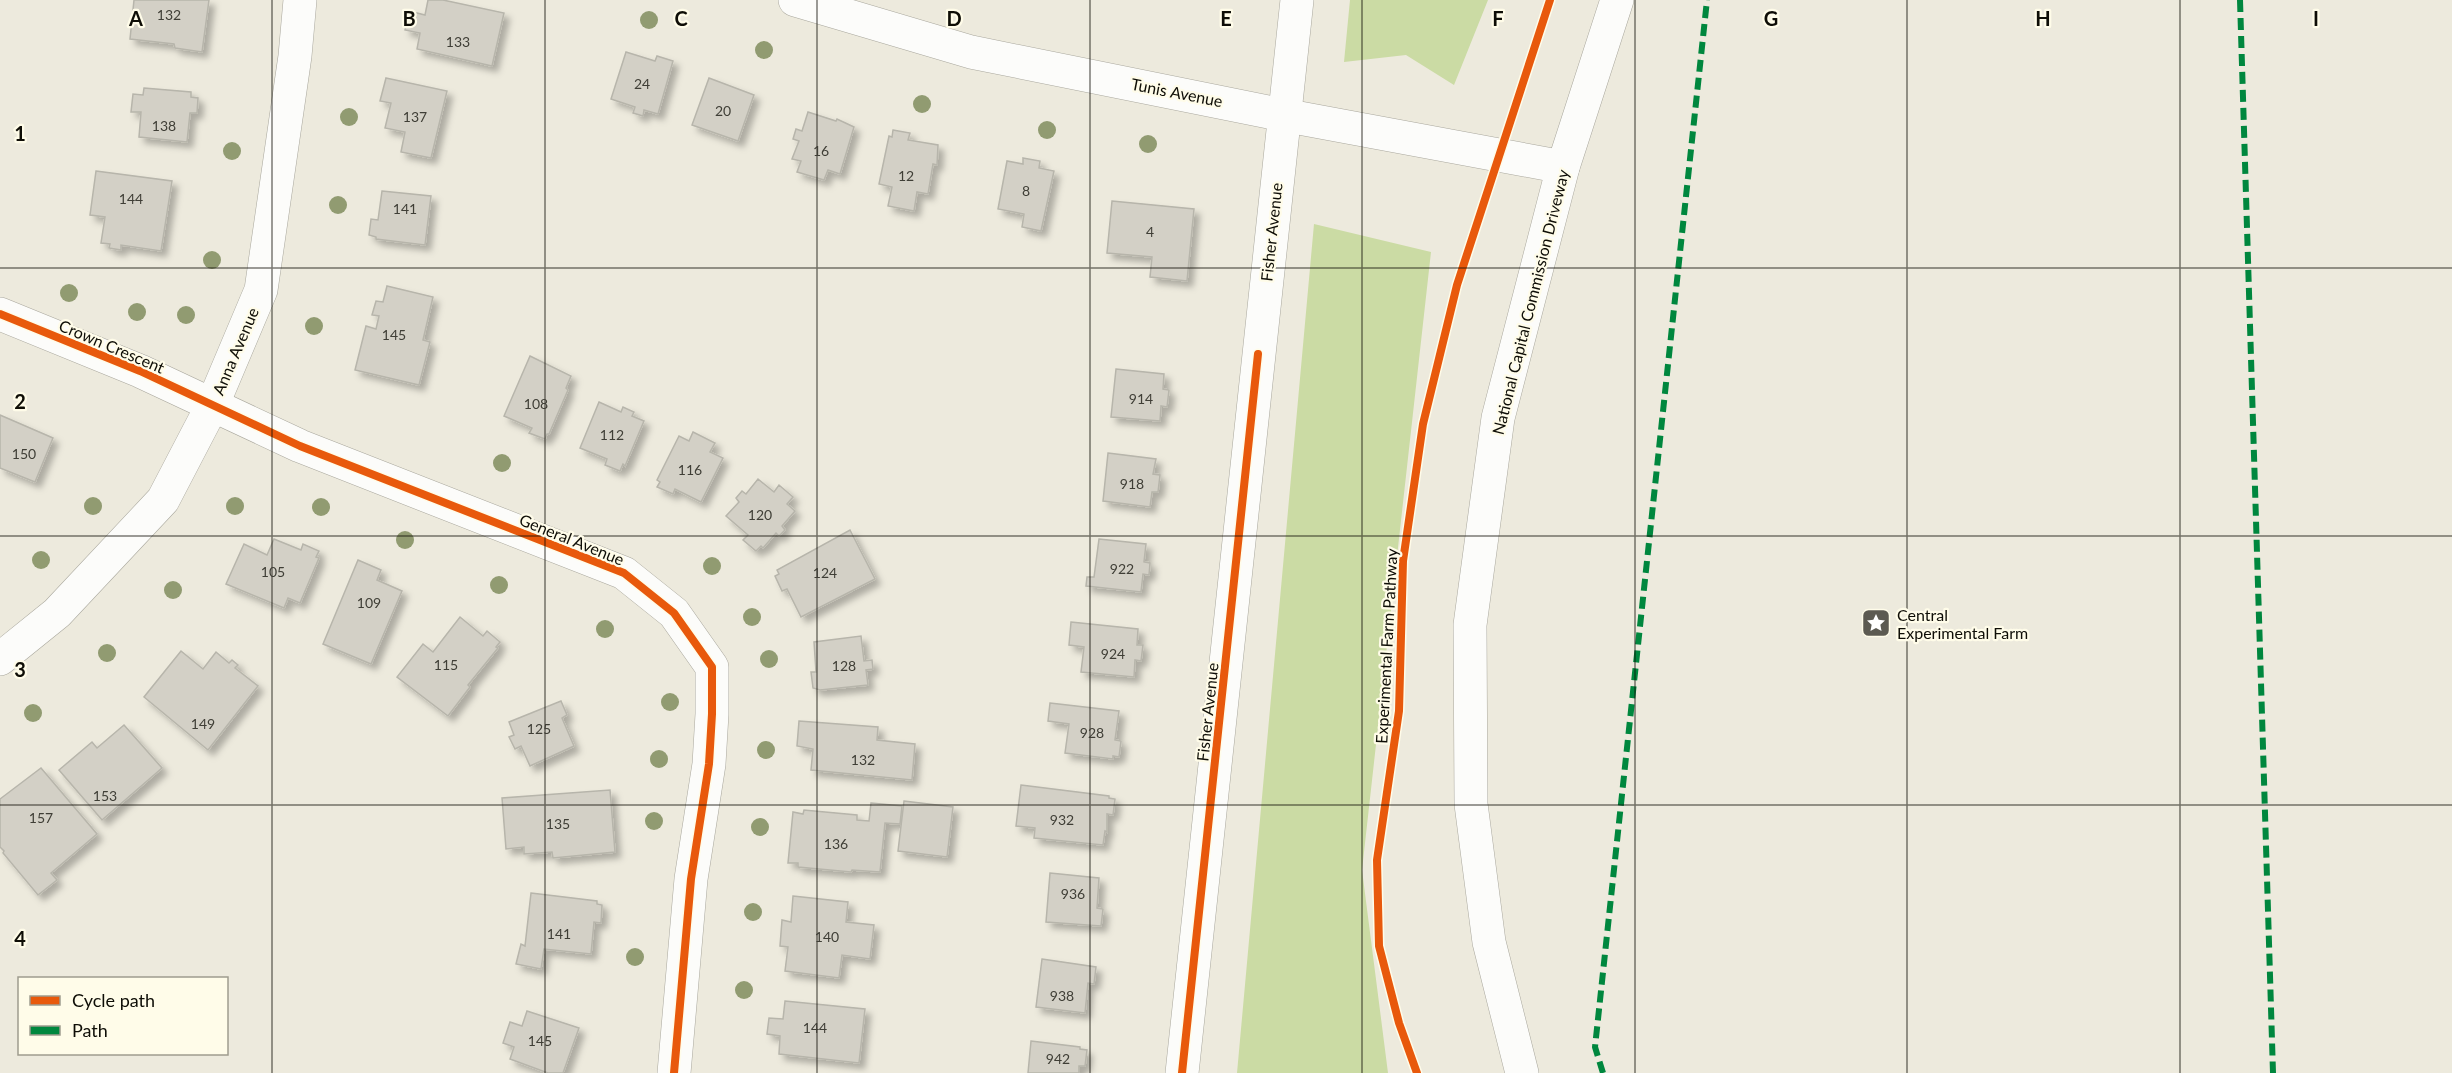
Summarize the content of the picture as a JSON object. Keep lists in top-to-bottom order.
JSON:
{
  "streets": {
    "street": [
      "Tunis Avenue",
      "Fisher Avenue",
      "National Capital Commission Driveway",
      "Crown Crescent",
      "Anna Avenue",
      "General Avenue"
    ],
    "cycle path": ["Experimental Farm Pathway"]
  },
  "crossings": [
    ["Tunis Avenue", "Fisher Avenue"],
    ["Tunis Avenue", "National Capital Commission Driveway"],
    ["Crown Crescent", "Anna Avenue"],
    ["Crown Crescent", "General Avenue"],
    ["Anna Avenue", "General Avenue"]
  ],
  "places": {
    "place": ["Central Experimental Farm"]
  },
  "house_numbers": [
    "132",
    "133",
    "24",
    "20",
    "137",
    "138",
    "16",
    "12",
    "8",
    "144",
    "141",
    "4",
    "145",
    "914",
    "108",
    "112",
    "150",
    "116",
    "918",
    "120",
    "922",
    "105",
    "124",
    "109",
    "924",
    "115",
    "128",
    "149",
    "125",
    "928",
    "132",
    "153",
    "157",
    "932",
    "135",
    "136",
    "936",
    "141",
    "140",
    "938",
    "144",
    "145",
    "942"
  ],
  "legend": ["Cycle path", "Path"],
  "grid": {
    "columns": [
      "A",
      "B",
      "C",
      "D",
      "E",
      "F",
      "G",
      "H",
      "I"
    ],
    "rows": [
      "1",
      "2",
      "3",
      "4"
    ]
  }
}
